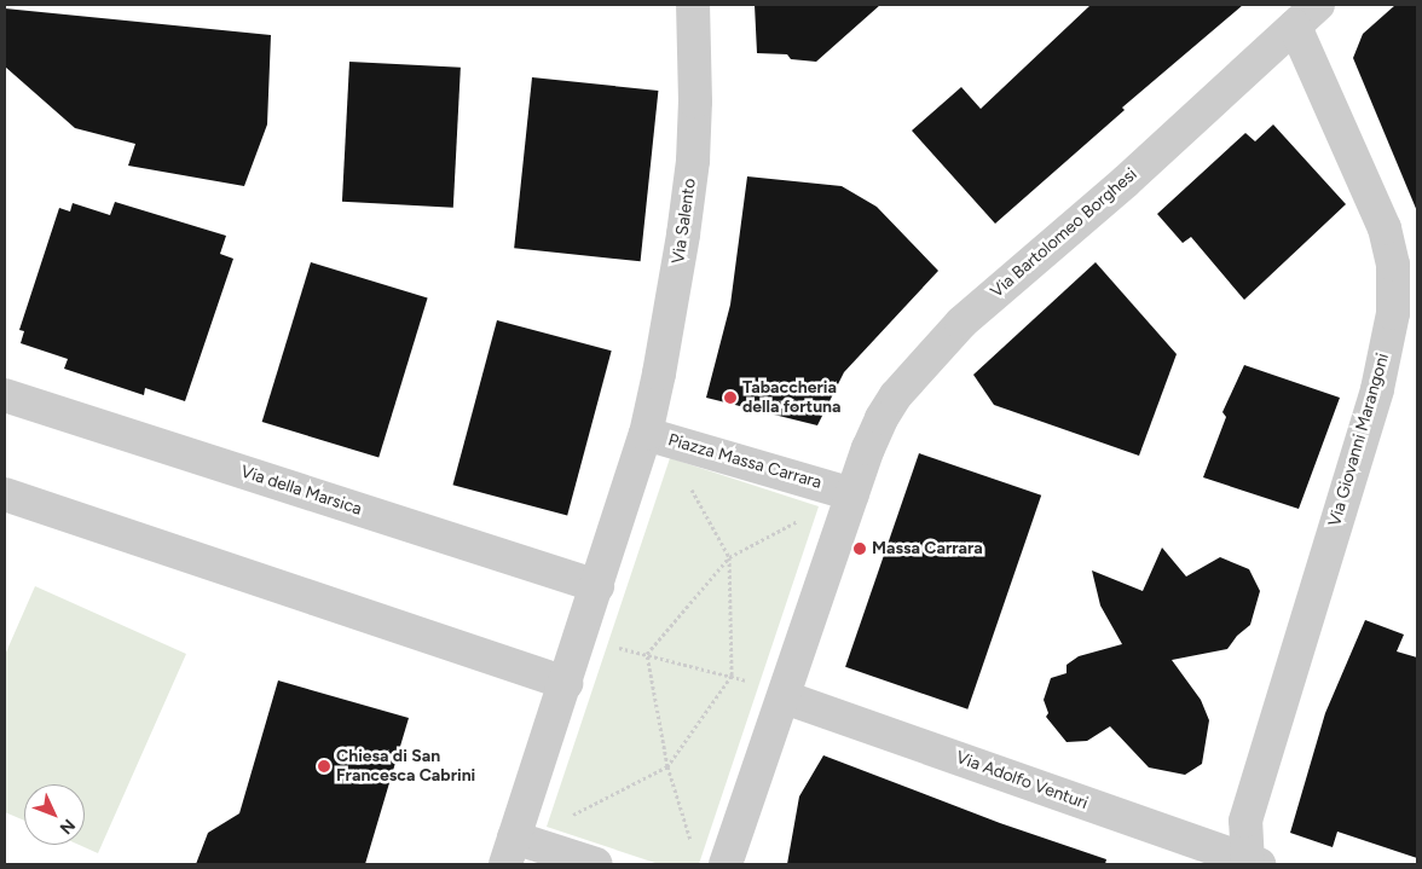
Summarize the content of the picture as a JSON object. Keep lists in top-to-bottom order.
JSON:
{
  "streets": {
    "street": [
      "Via Salento",
      "Via Bartolomeo Borghesi",
      "Via Giovanni Marangoni",
      "Piazza Massa Carrara",
      "Via della Marsica",
      "Via Adolfo Venturi"
    ]
  },
  "crossings": [
    ["Via Salento", "Piazza Massa Carrara"],
    ["Via Bartolomeo Borghesi", "Via Giovanni Marangoni"],
    ["Via Bartolomeo Borghesi", "Piazza Massa Carrara"],
    ["Via Giovanni Marangoni", "Via Adolfo Venturi"],
    ["Piazza Massa Carrara", "Via della Marsica"]
  ],
  "places": ["Tabaccheria della fortuna", "Massa Carrara", "Chiesa di San Francesca Cabrini"],
  "north": "bottom right"
}
